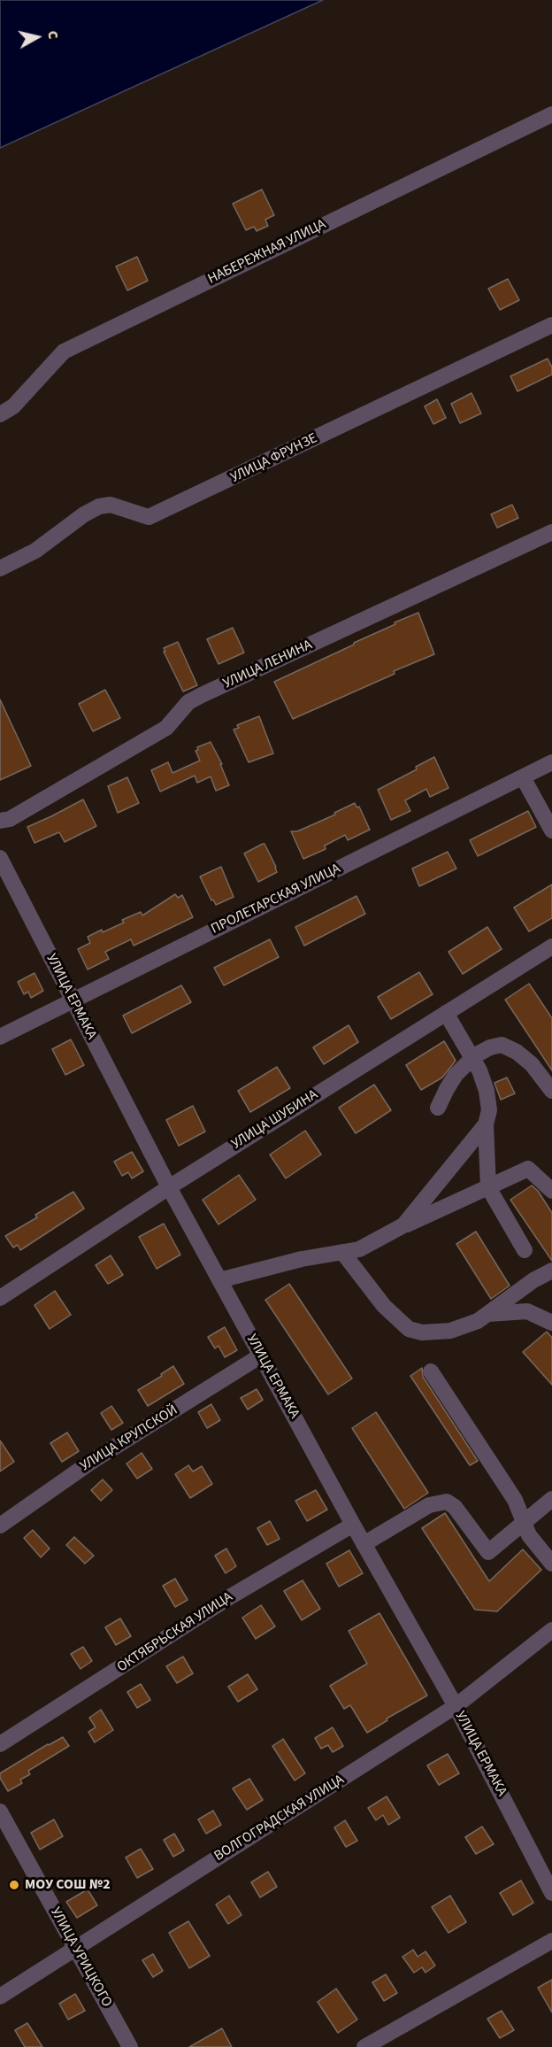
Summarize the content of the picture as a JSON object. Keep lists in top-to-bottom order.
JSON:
{
  "streets": {
    "street": [
      "НАБЕРЕЖНАЯ УЛИЦА",
      "УЛИЦА ФРУНЗЕ",
      "УЛИЦА ЛЕНИНА",
      "ПРОЛЕТАРСКАЯ УЛИЦА",
      "УЛИЦА ЕРМАКА",
      "УЛИЦА ШУБИНА",
      "УЛИЦА КРУПСКОЙ",
      "ОКТЯБРЬСКАЯ УЛИЦА",
      "ВОЛГОГРАДСКАЯ УЛИЦА",
      "УЛИЦА УРИЦКОГО"
    ]
  },
  "crossings": [
    ["ПРОЛЕТАРСКАЯ УЛИЦА", "УЛИЦА ЕРМАКА"],
    ["УЛИЦА ЕРМАКА", "УЛИЦА ШУБИНА"],
    ["УЛИЦА ЕРМАКА", "УЛИЦА КРУПСКОЙ"],
    ["УЛИЦА ЕРМАКА", "ОКТЯБРЬСКАЯ УЛИЦА"],
    ["УЛИЦА ЕРМАКА", "ВОЛГОГРАДСКАЯ УЛИЦА"],
    ["ВОЛГОГРАДСКАЯ УЛИЦА", "УЛИЦА УРИЦКОГО"]
  ],
  "places": ["МОУ СОШ №2"],
  "north": "right"
}
